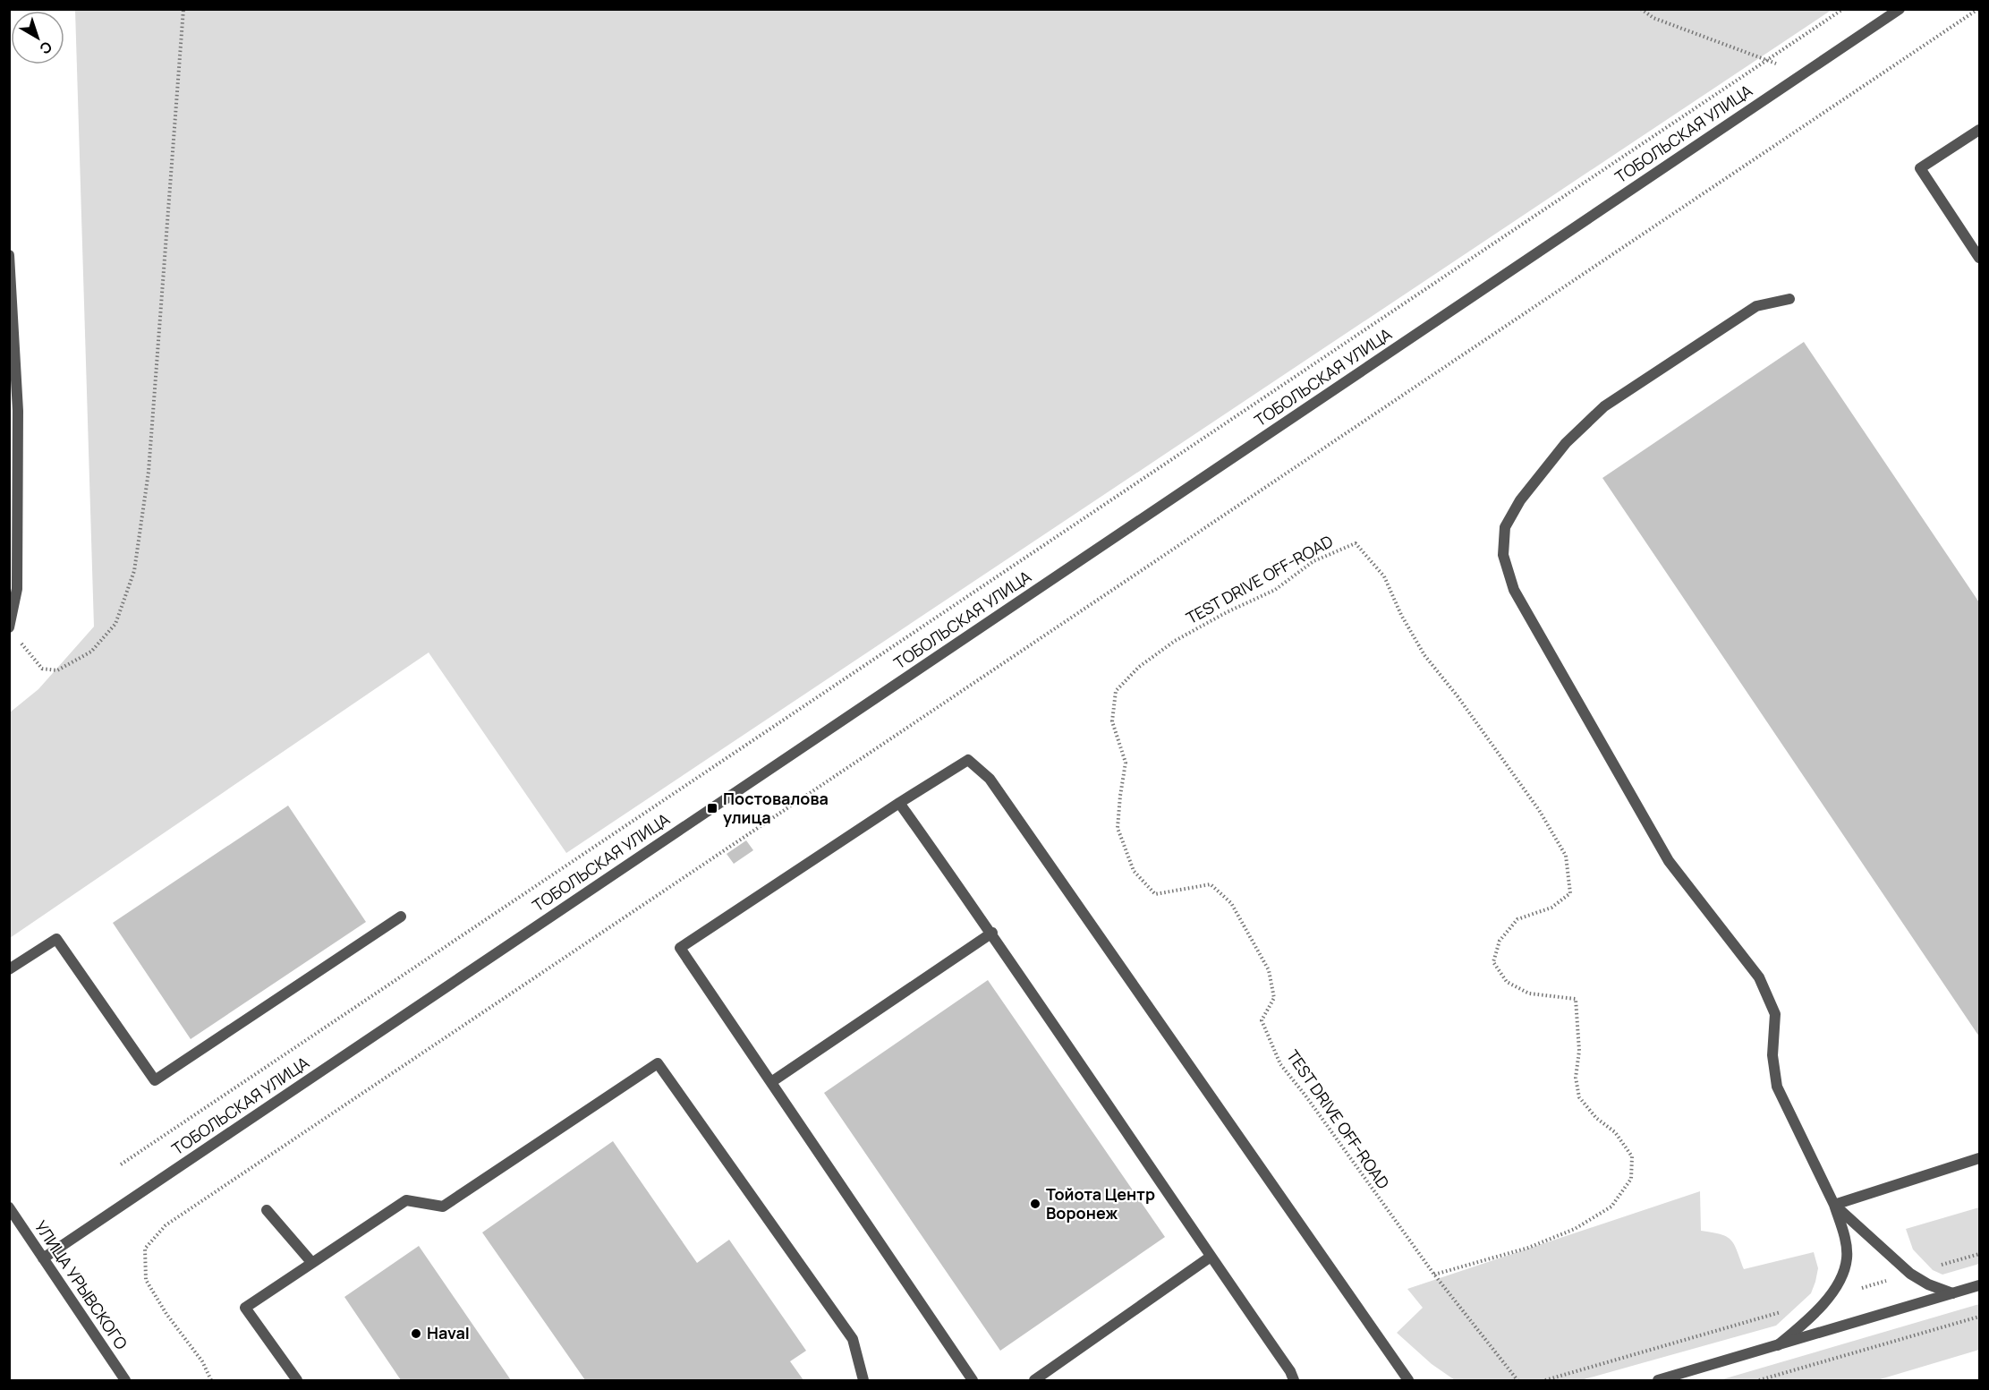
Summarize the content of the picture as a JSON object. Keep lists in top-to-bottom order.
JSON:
{
  "streets": {
    "street": ["ТОБОЛЬСКАЯ УЛИЦА", "УЛИЦА УРЫВСКОГО"],
    "path": ["TEST DRIVE OFF-ROAD"]
  },
  "crossings": [
    ["ТОБОЛЬСКАЯ УЛИЦА", "УЛИЦА УРЫВСКОГО"]
  ],
  "places": {
    "transit": ["Постовалова улица"],
    "other": ["Тойота Центр Воронеж", "Haval"]
  },
  "north": "bottom right"
}
